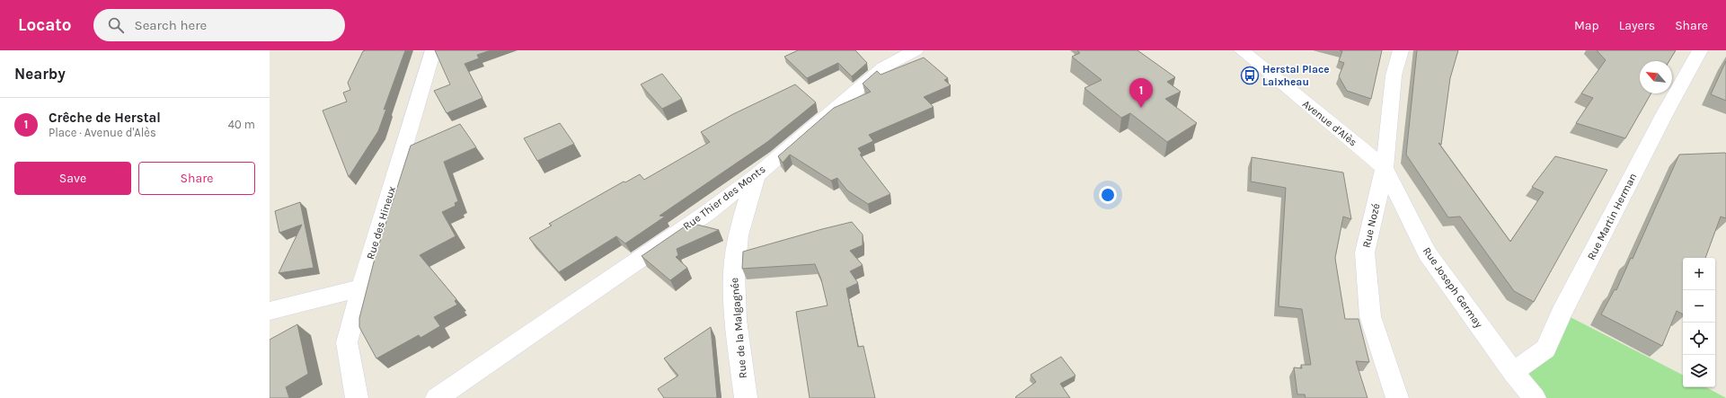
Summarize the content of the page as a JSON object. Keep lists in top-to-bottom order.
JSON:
{
  "streets": {
    "street": [
      "Avenue d'Alès",
      "Rue Thier des Monts",
      "Rue Martin Herman",
      "Rue des Hineux",
      "Rue Nozé",
      "Rue Joseph Germay",
      "Rue de la Malgagnée"
    ]
  },
  "crossings": [
    ["Avenue d'Alès", "Rue Nozé"],
    ["Avenue d'Alès", "Rue Joseph Germay"],
    ["Rue Thier des Monts", "Rue de la Malgagnée"],
    ["Rue Martin Herman", "Rue Joseph Germay"],
    ["Rue Nozé", "Rue Joseph Germay"]
  ],
  "places": {
    "bus stop": ["Herstal Place Laixheau"]
  },
  "north": "top left",
  "page": {
    "header": "Locato",
    "search": "Search here",
    "nav": ["Map", "Layers", "Share"],
    "heading": "Nearby",
    "pins": "1",
    "list": [
      {
        "mark": "1",
        "name": "Crêche de Herstal",
        "note": "Place · Avenue d'Alès",
        "value": "40 m"
      }
    ],
    "buttons": ["Save", "Share"],
    "map_buttons": ["+", "−"]
  }
}
